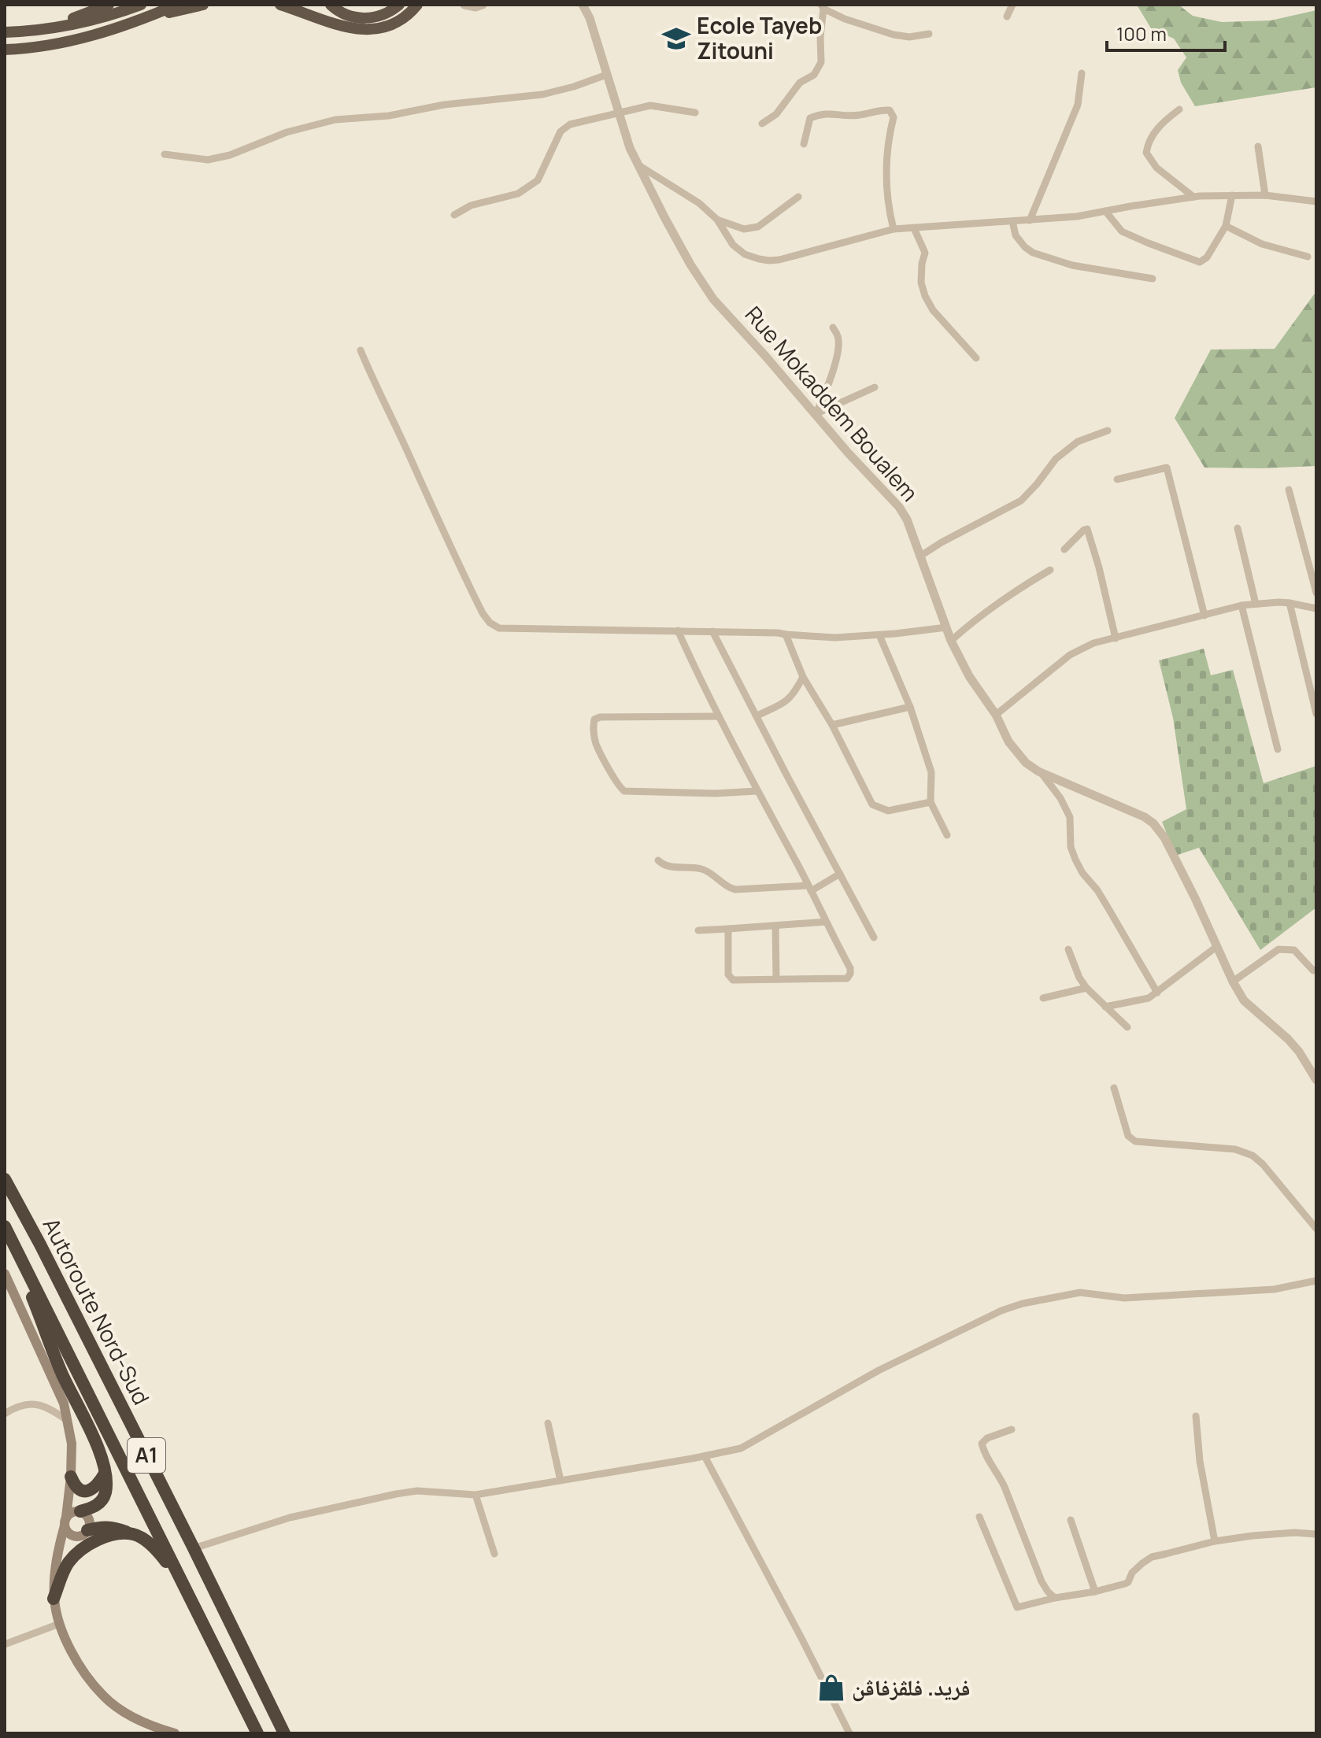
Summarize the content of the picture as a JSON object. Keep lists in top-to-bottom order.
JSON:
{
  "streets": {
    "highway": ["Autoroute Nord-Sud", "A1"],
    "street": ["Rue Mokaddem Boualem"]
  },
  "places": {
    "school or university": ["Ecole Tayeb Zitouni"],
    "shop": ["فريد. فلڤزفاڤن"]
  },
  "scale_bar": "100 m"
}
